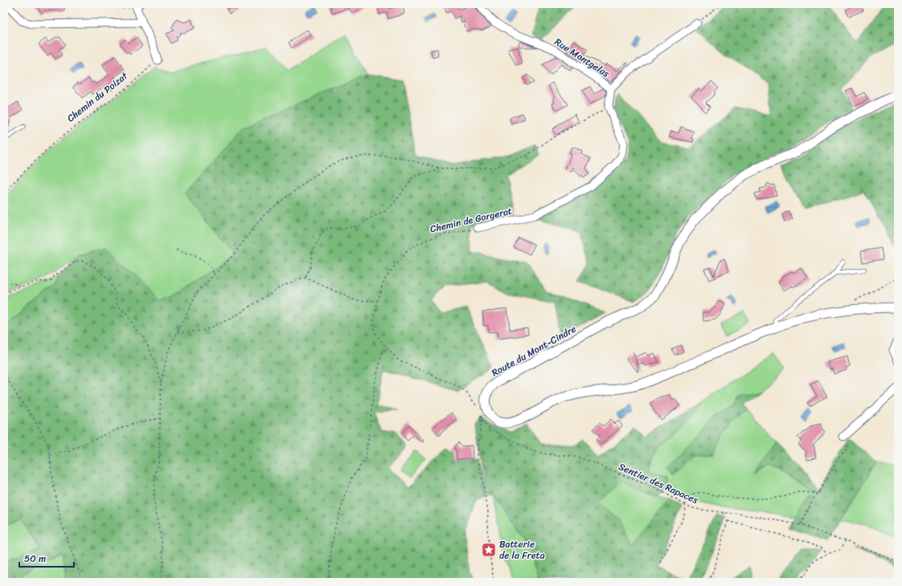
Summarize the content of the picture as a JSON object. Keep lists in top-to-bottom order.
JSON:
{
  "streets": {
    "street": ["Rue Montgelas", "Chemin de Gorgerat", "Route du Mont-Cindre"],
    "path": ["Chemin du Poizat", "Sentier des Rapaces"]
  },
  "places": {
    "place": ["Batterie de la Freta"]
  },
  "scale_bar": "50 m"
}
